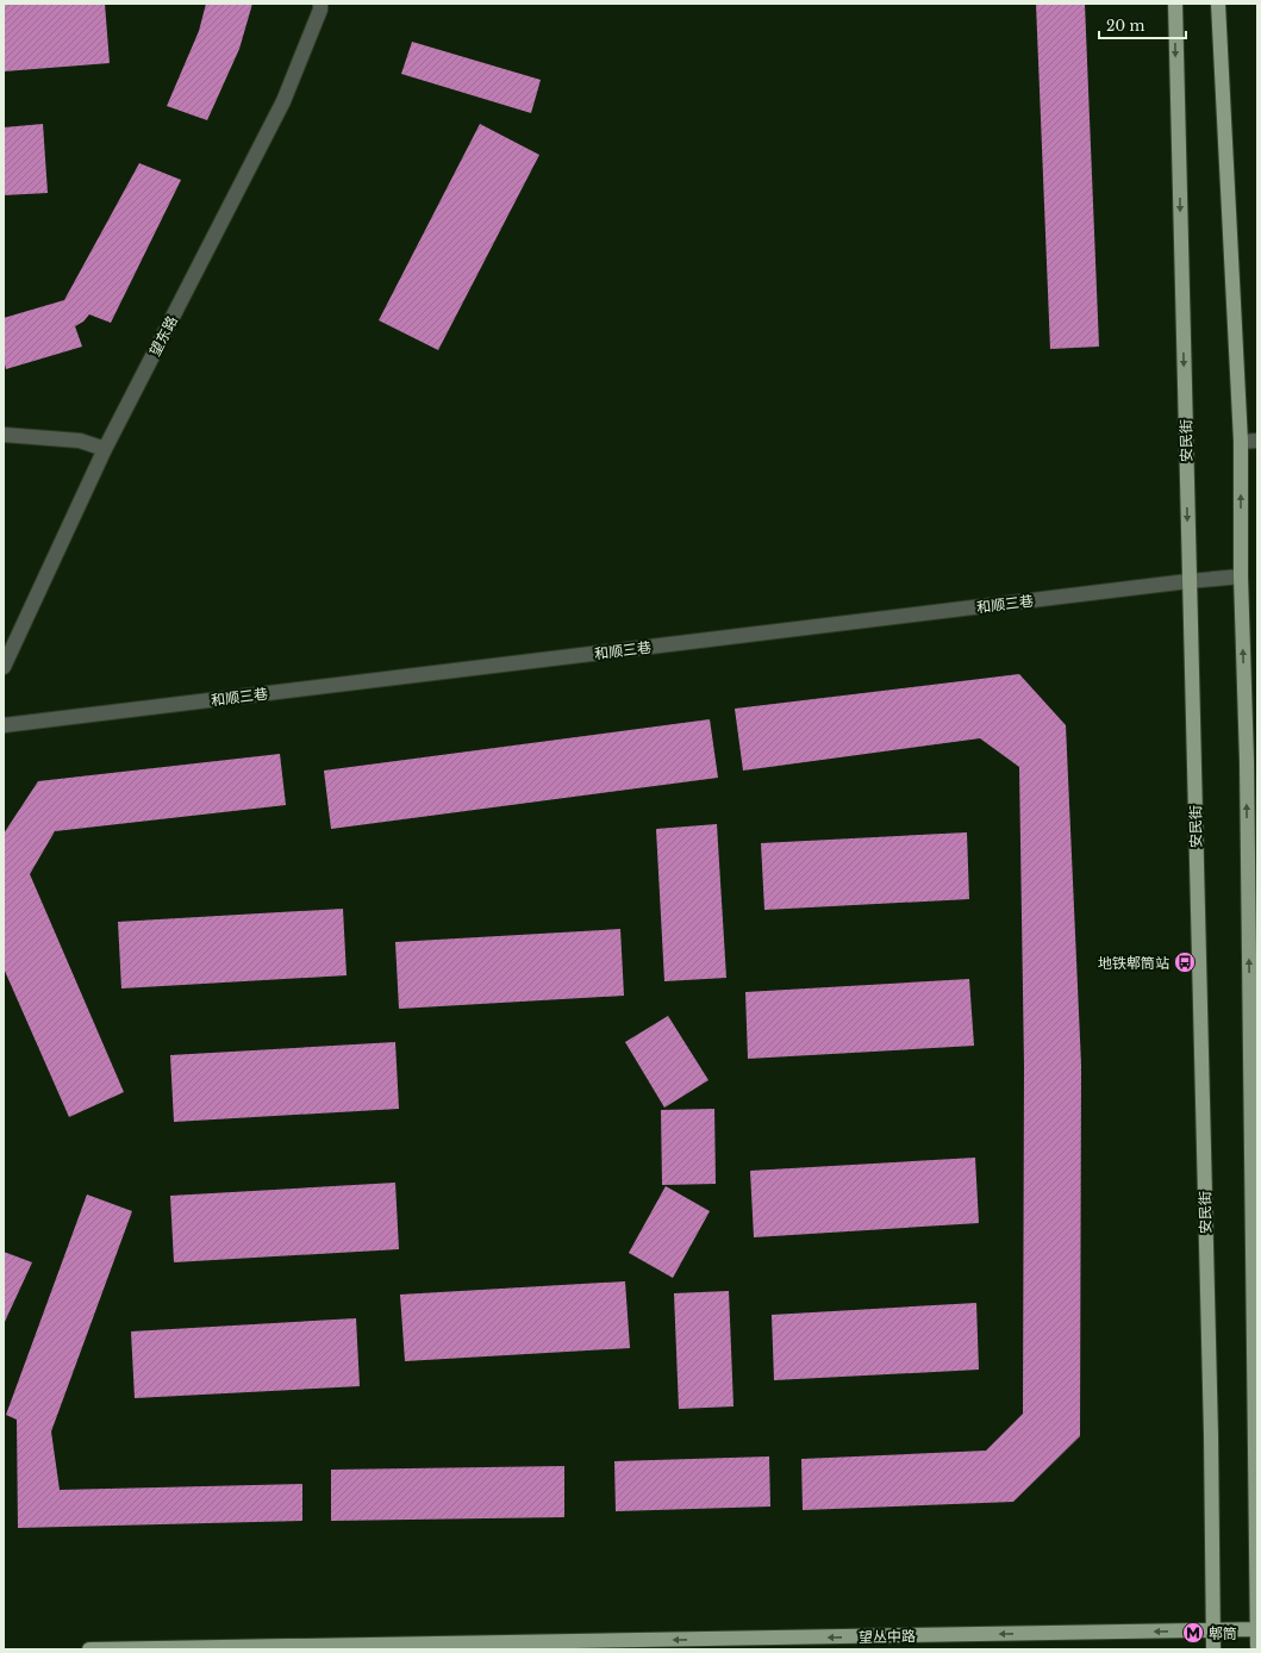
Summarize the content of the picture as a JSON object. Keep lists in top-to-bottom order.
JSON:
{
  "streets": {
    "main road": ["安民街", "望丛中路"],
    "street": ["望东路", "和顺三巷"]
  },
  "crossings": [
    ["安民街", "和顺三巷"],
    ["安民街", "望丛中路"]
  ],
  "one_way": ["望丛中路"],
  "places": {
    "bus stop": ["地铁郫筒站"],
    "metro station": ["郫筒"]
  },
  "scale_bar": "20 m"
}
